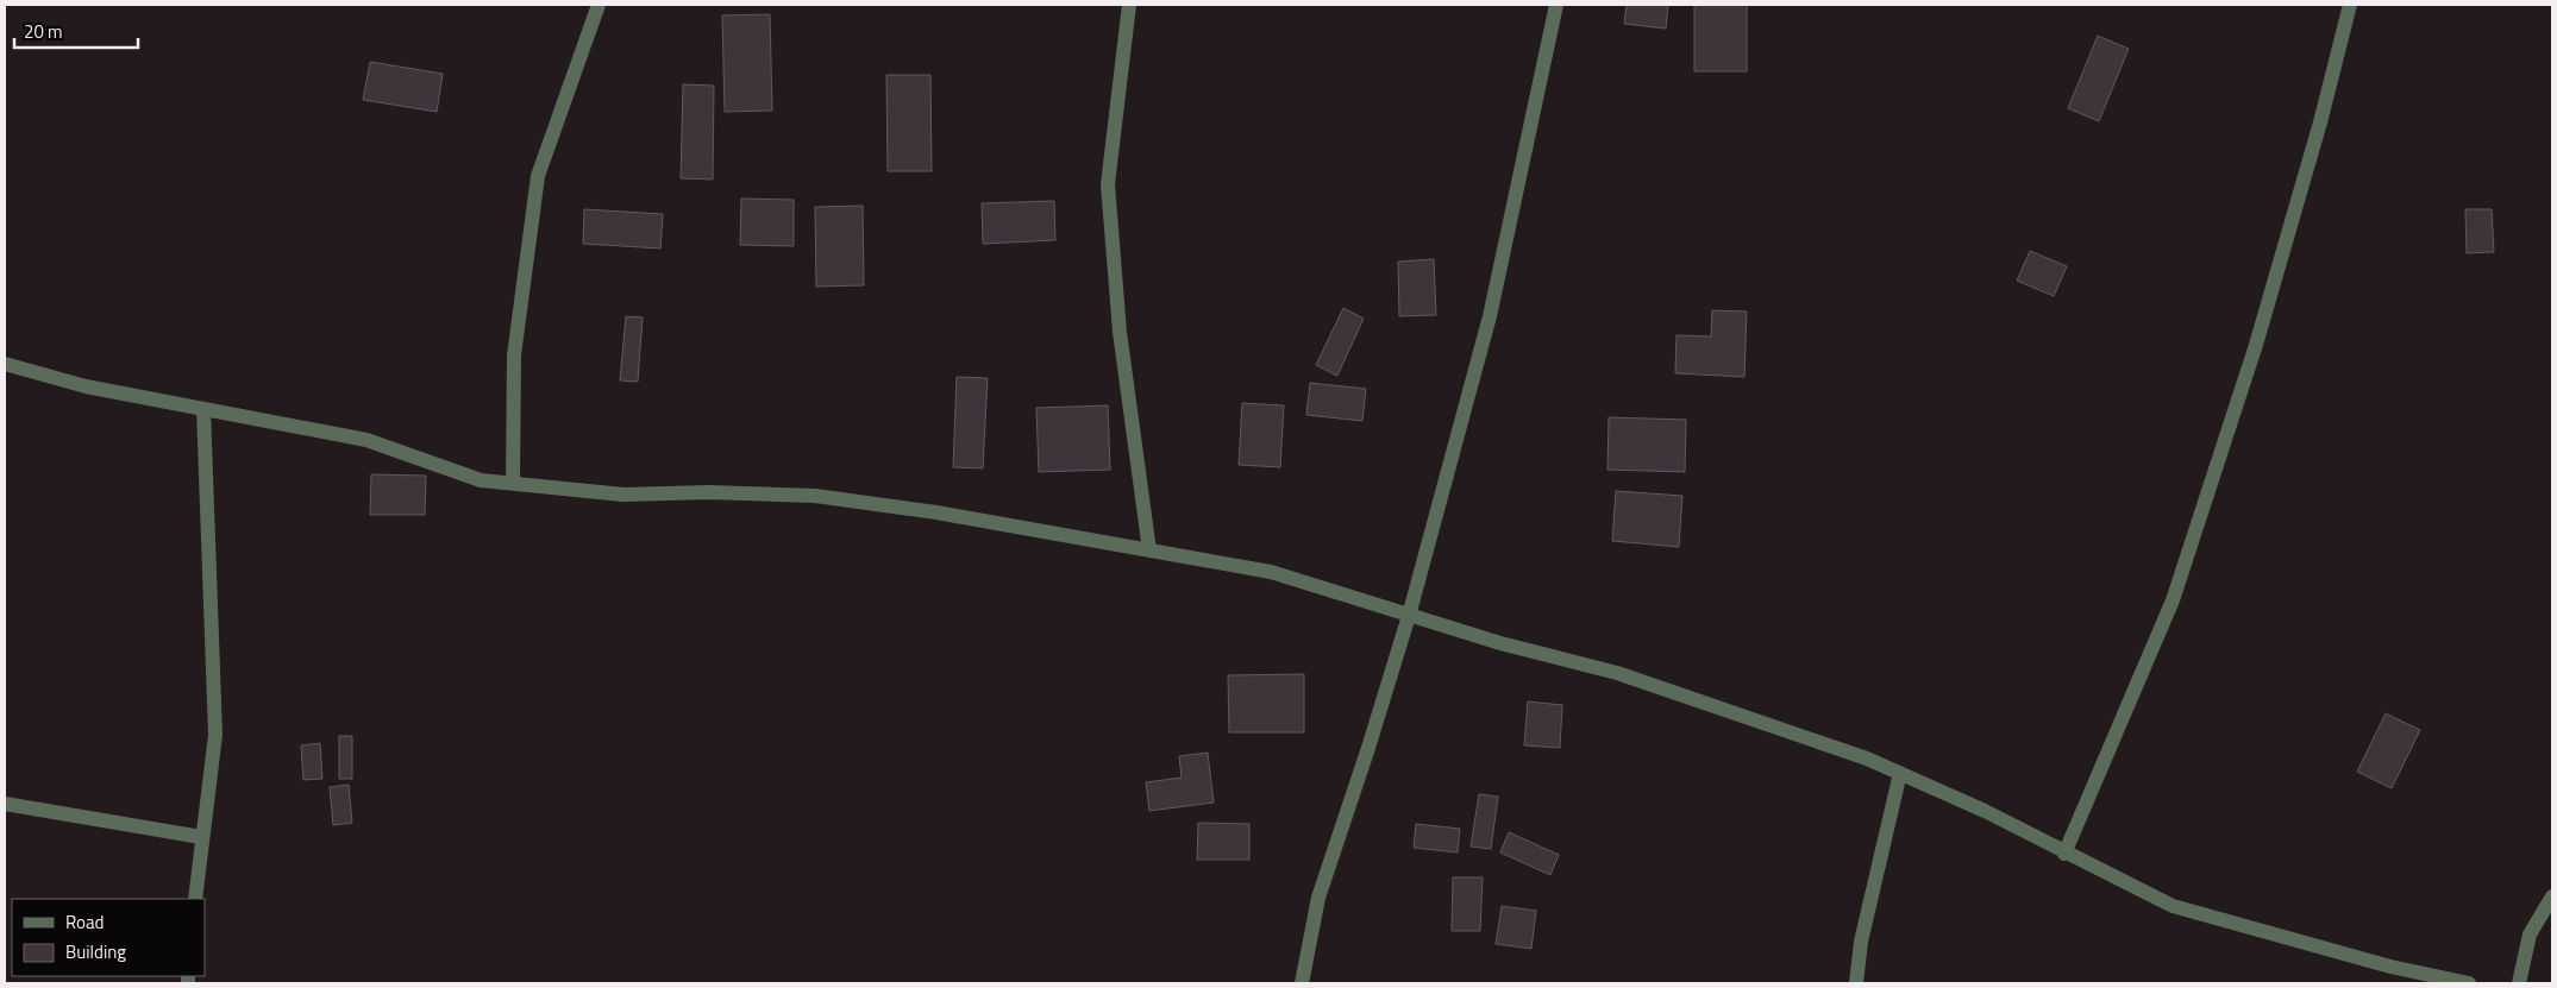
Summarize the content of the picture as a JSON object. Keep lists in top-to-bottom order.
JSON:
{
  "legend": ["Road", "Building"],
  "scale_bar": "20 m"
}
